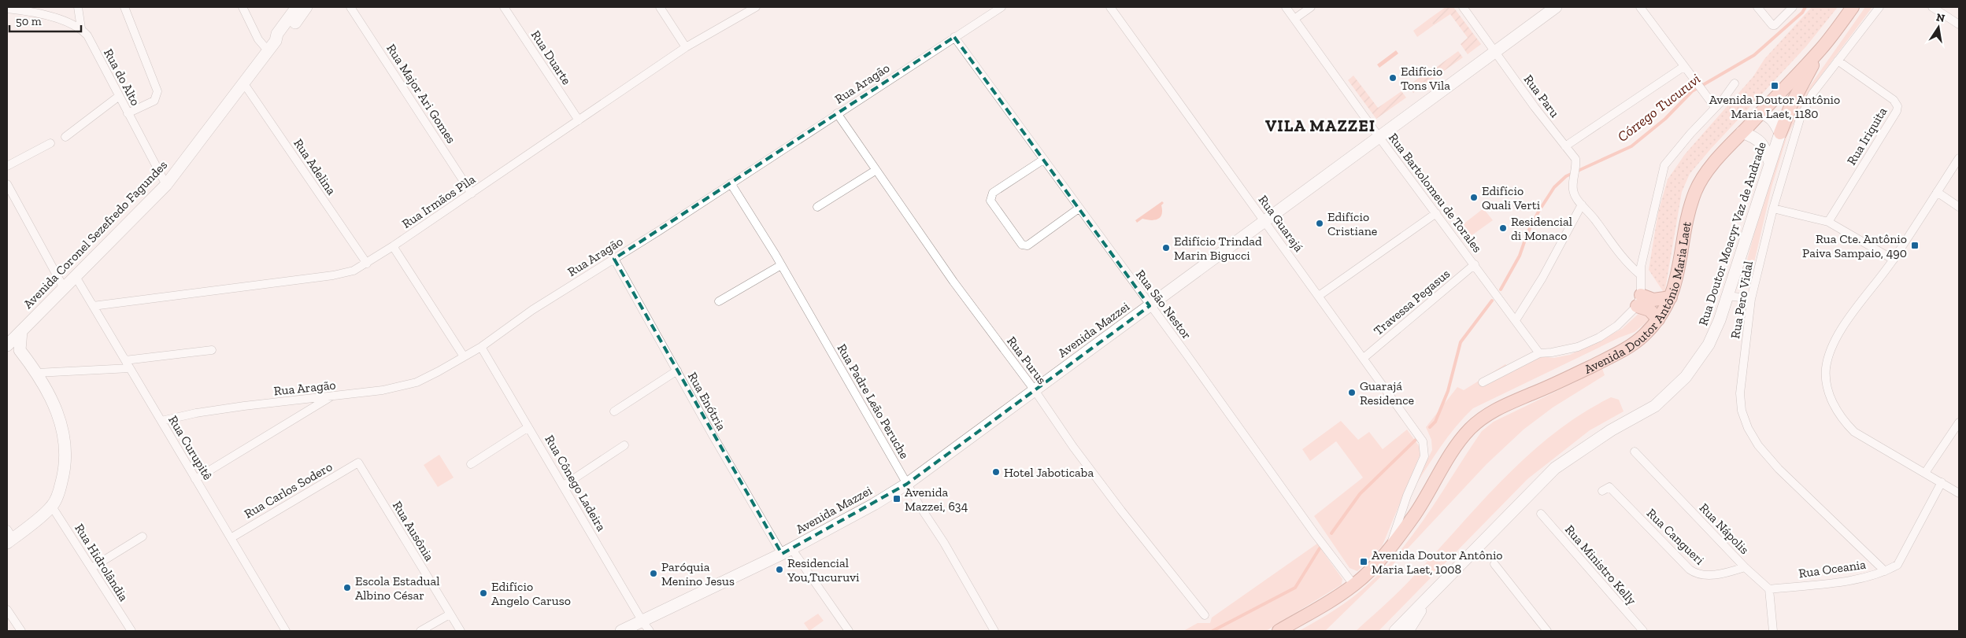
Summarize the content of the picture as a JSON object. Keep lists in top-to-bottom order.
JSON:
{
  "streets": {
    "main road": ["Avenida Doutor Antônio Maria Laet"],
    "street": [
      "Rua Duarte",
      "Rua do Alto",
      "Rua Aragão",
      "Rua Major Ari Gomes",
      "Rua Paru",
      "Rua Iriquita",
      "Rua Adelina",
      "Rua Bartolomeu de Torales",
      "Rua Irmãos Pìla",
      "Rua Guarajá",
      "Rua Doutor Moacyr Vaz de Andrade",
      "Avenida Coronel Sezefredo Fagundes",
      "Rua Pero Vidal",
      "Travessa Pegasus",
      "Rua São Nestor",
      "Avenida Mazzei",
      "Rua Purus",
      "Rua Enótria",
      "Rua Padre Leão Peruche",
      "Rua Curupitê",
      "Rua Cônego Ladeira",
      "Rua Carlos Sodero",
      "Rua Nápolis",
      "Rua Ausônia",
      "Rua Cangueri",
      "Rua Hidrolândia",
      "Rua Ministro Kelly",
      "Rua Oceania"
    ]
  },
  "crossings": [
    ["Rua Duarte", "Rua Irmãos Pìla"],
    ["Rua do Alto", "Avenida Coronel Sezefredo Fagundes"],
    ["Rua Aragão", "Rua São Nestor"],
    ["Rua Aragão", "Rua Purus"],
    ["Rua Aragão", "Rua Enótria"],
    ["Rua Aragão", "Rua Padre Leão Peruche"],
    ["Rua Aragão", "Rua Curupitê"],
    ["Rua Aragão", "Rua Cônego Ladeira"],
    ["Rua Major Ari Gomes", "Rua Irmãos Pìla"],
    ["Rua Paru", "Avenida Doutor Antônio Maria Laet"],
    ["Rua Paru", "Avenida Mazzei"],
    ["Rua Iriquita", "Rua Pero Vidal"],
    ["Rua Adelina", "Rua Irmãos Pìla"],
    ["Rua Adelina", "Avenida Coronel Sezefredo Fagundes"],
    ["Rua Bartolomeu de Torales", "Avenida Doutor Antônio Maria Laet"],
    ["Rua Bartolomeu de Torales", "Travessa Pegasus"],
    ["Rua Bartolomeu de Torales", "Avenida Mazzei"],
    ["Rua Irmãos Pìla", "Rua Curupitê"],
    ["Rua Guarajá", "Avenida Doutor Antônio Maria Laet"],
    ["Rua Guarajá", "Travessa Pegasus"],
    ["Rua Guarajá", "Avenida Mazzei"],
    ["Avenida Coronel Sezefredo Fagundes", "Rua Curupitê"],
    ["Avenida Doutor Antônio Maria Laet", "Rua São Nestor"],
    ["Rua Pero Vidal", "Rua Oceania"],
    ["Rua São Nestor", "Avenida Mazzei"],
    ["Avenida Mazzei", "Rua Purus"],
    ["Avenida Mazzei", "Rua Enótria"],
    ["Avenida Mazzei", "Rua Padre Leão Peruche"],
    ["Avenida Mazzei", "Rua Cônego Ladeira"],
    ["Rua Curupitê", "Rua Carlos Sodero"],
    ["Rua Carlos Sodero", "Rua Ausônia"],
    ["Rua Nápolis", "Rua Cangueri"],
    ["Rua Nápolis", "Rua Oceania"]
  ],
  "districts": ["VILA MAZZEI"],
  "water": ["Córrego Tucuruvi"],
  "places": {
    "other": [
      "Edifício Tons Vila",
      "Edifício Quali Verti",
      "Edifício Cristiane",
      "Residencial di Monaco",
      "Edifício Trindad Marin Bigucci",
      "Guarajá Residence",
      "Hotel Jaboticaba",
      "Residencial You,Tucuruvi",
      "Paróquia Menino Jesus",
      "Escola Estadual Albino César",
      "Edifício Angelo Caruso"
    ],
    "transit": [
      "Avenida Doutor Antônio Maria Laet, 1180",
      "Rua Cte. Antônio Paiva Sampaio, 490",
      "Avenida Mazzei, 634",
      "Avenida Doutor Antônio Maria Laet, 1008"
    ]
  },
  "scale_bar": "50 m",
  "north": "top"
}
